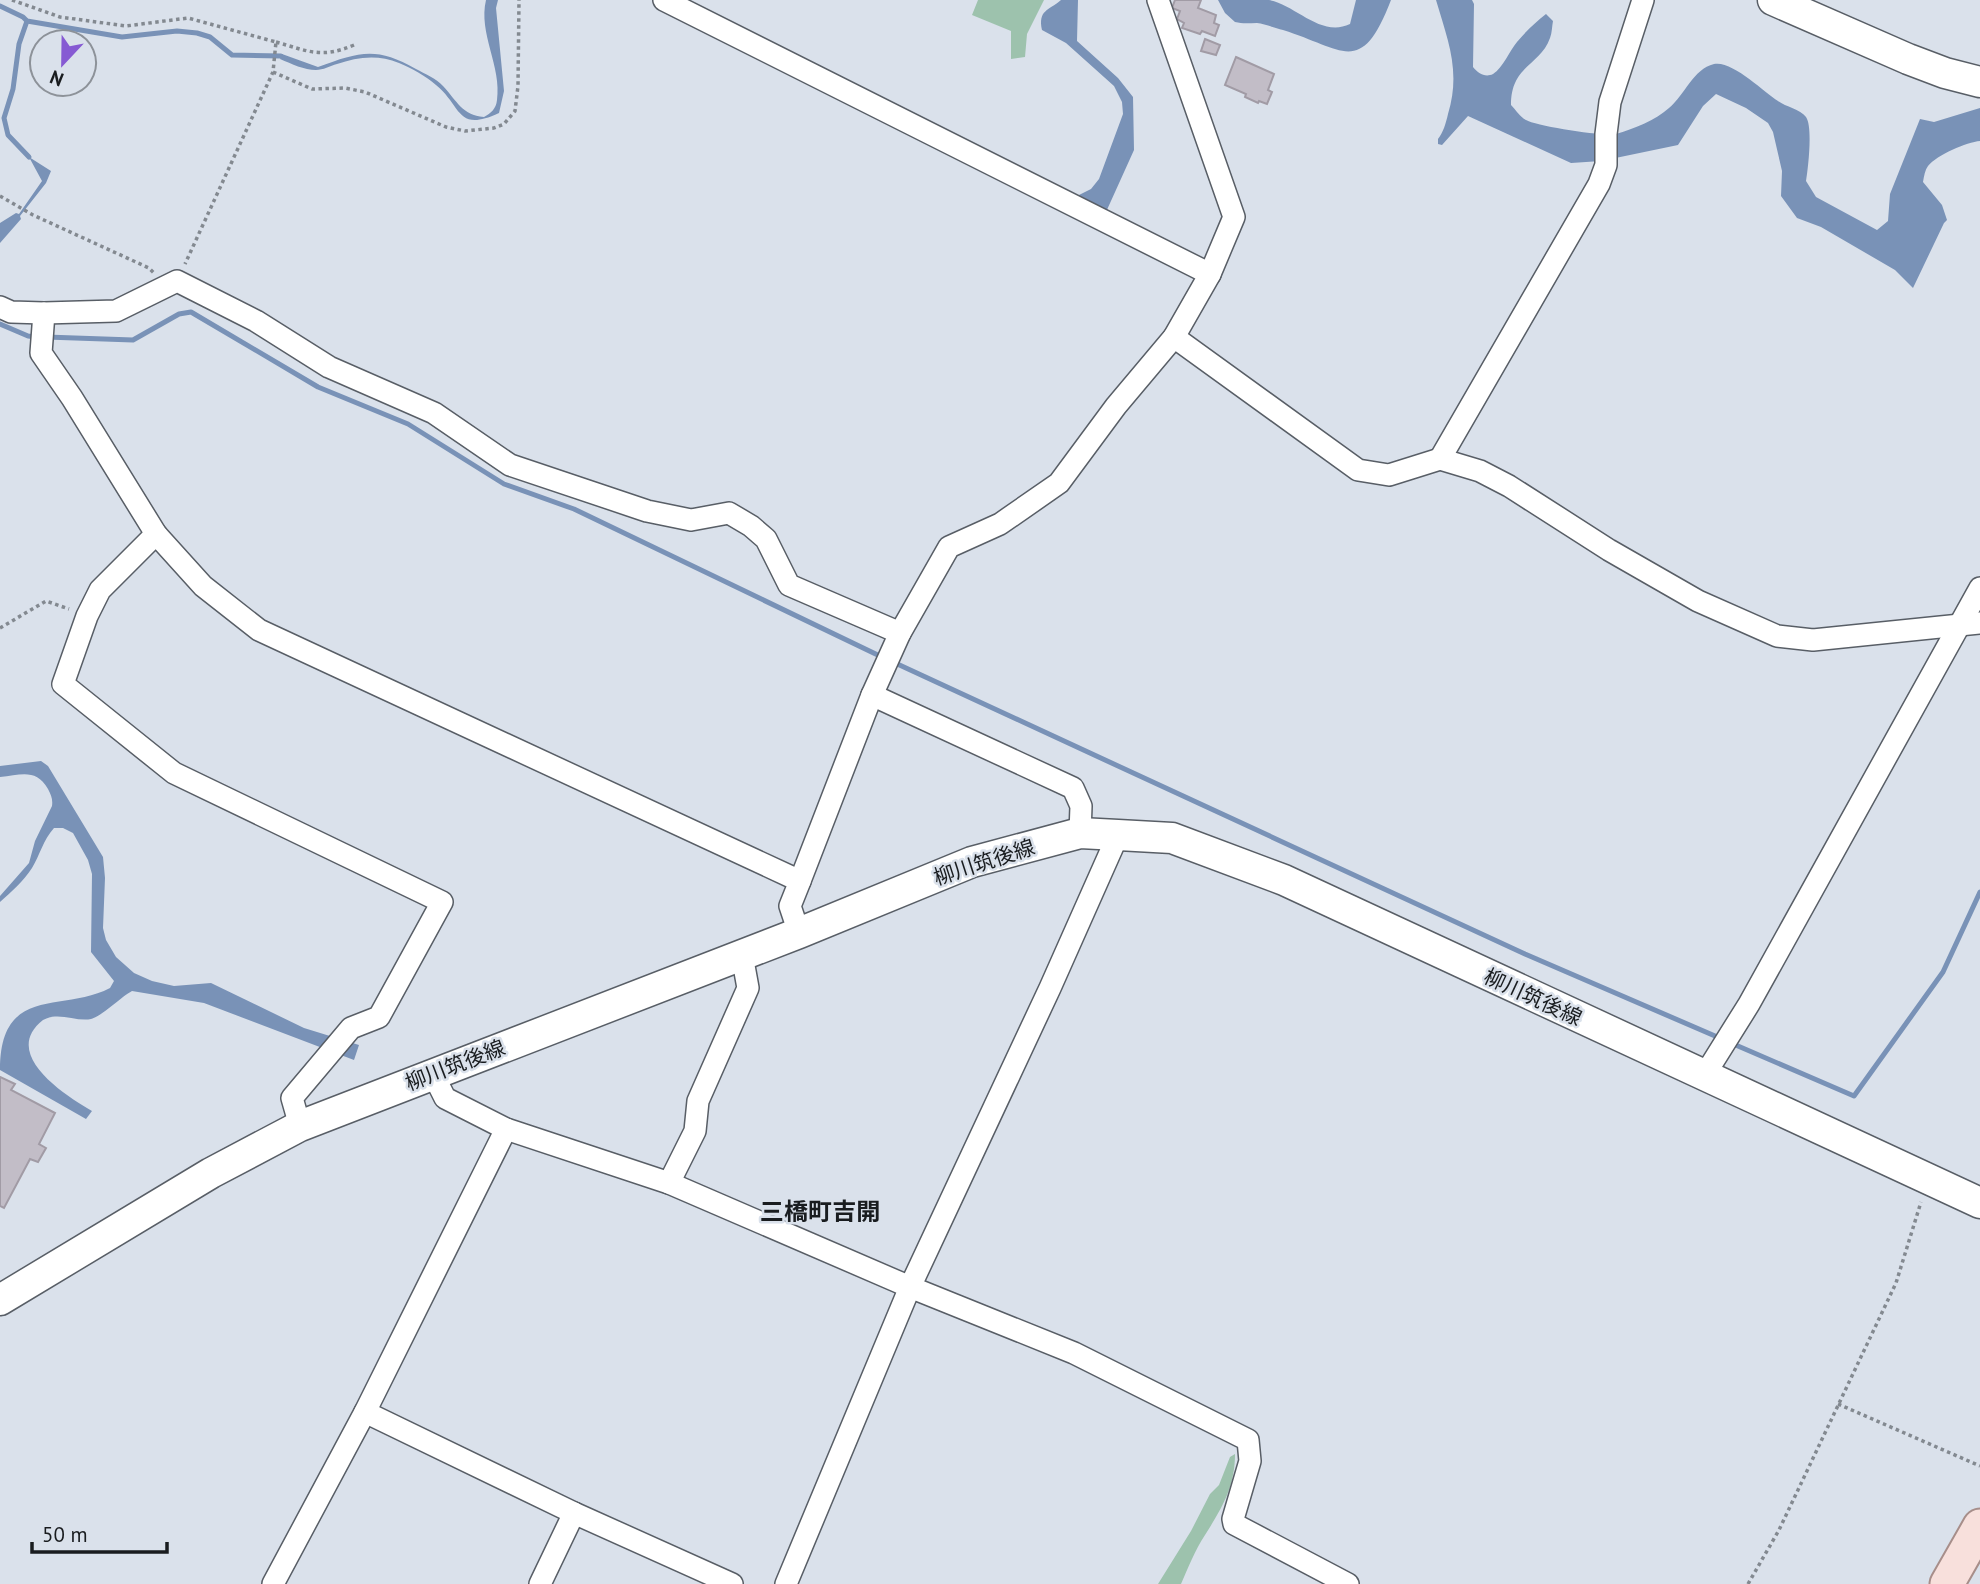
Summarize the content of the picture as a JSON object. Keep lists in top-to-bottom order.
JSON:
{
  "streets": {
    "main road": ["柳川筑後線"]
  },
  "districts": ["三橋町吉開"],
  "scale_bar": "50 m",
  "north": "bottom"
}
